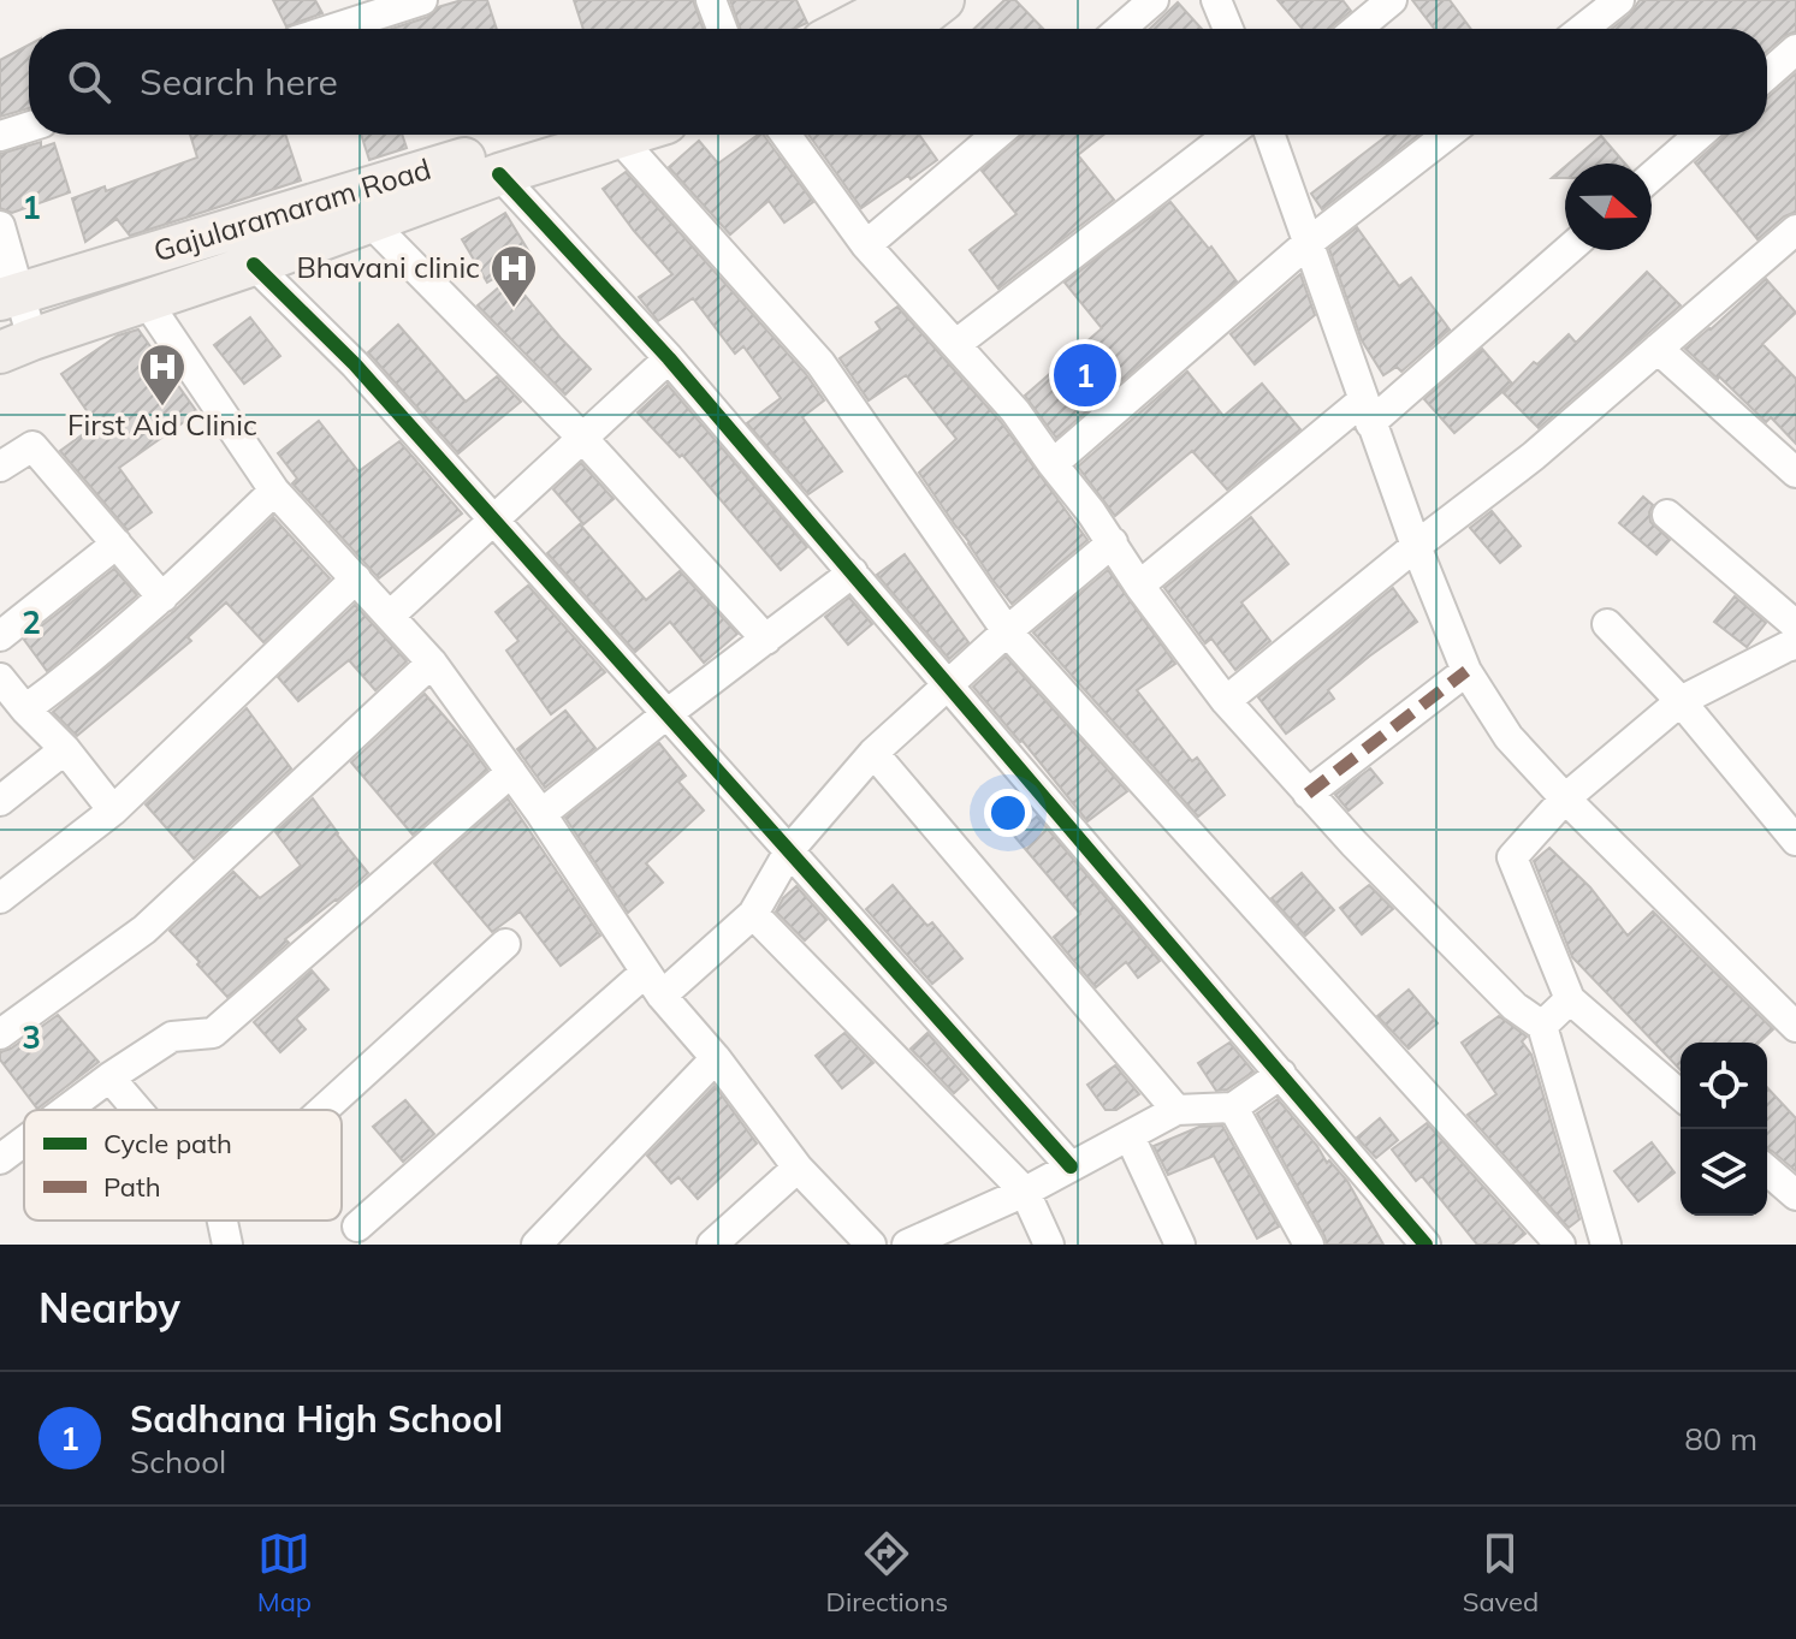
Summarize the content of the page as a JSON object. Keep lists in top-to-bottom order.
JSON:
{
  "streets": {
    "main road": ["Gajularamaram Road"]
  },
  "places": {
    "hospital": ["Bhavani clinic", "First Aid Clinic"]
  },
  "legend": ["Cycle path", "Path"],
  "north": "right",
  "page": {
    "search": "Search here",
    "pins": "1",
    "heading": "Nearby",
    "list": [
      {
        "mark": "1",
        "name": "Sadhana High School",
        "note": "School",
        "value": "80 m"
      }
    ],
    "nav": ["Map", "Directions", "Saved"]
  },
  "grid": {
    "rows": ["1", "2", "3"]
  }
}
